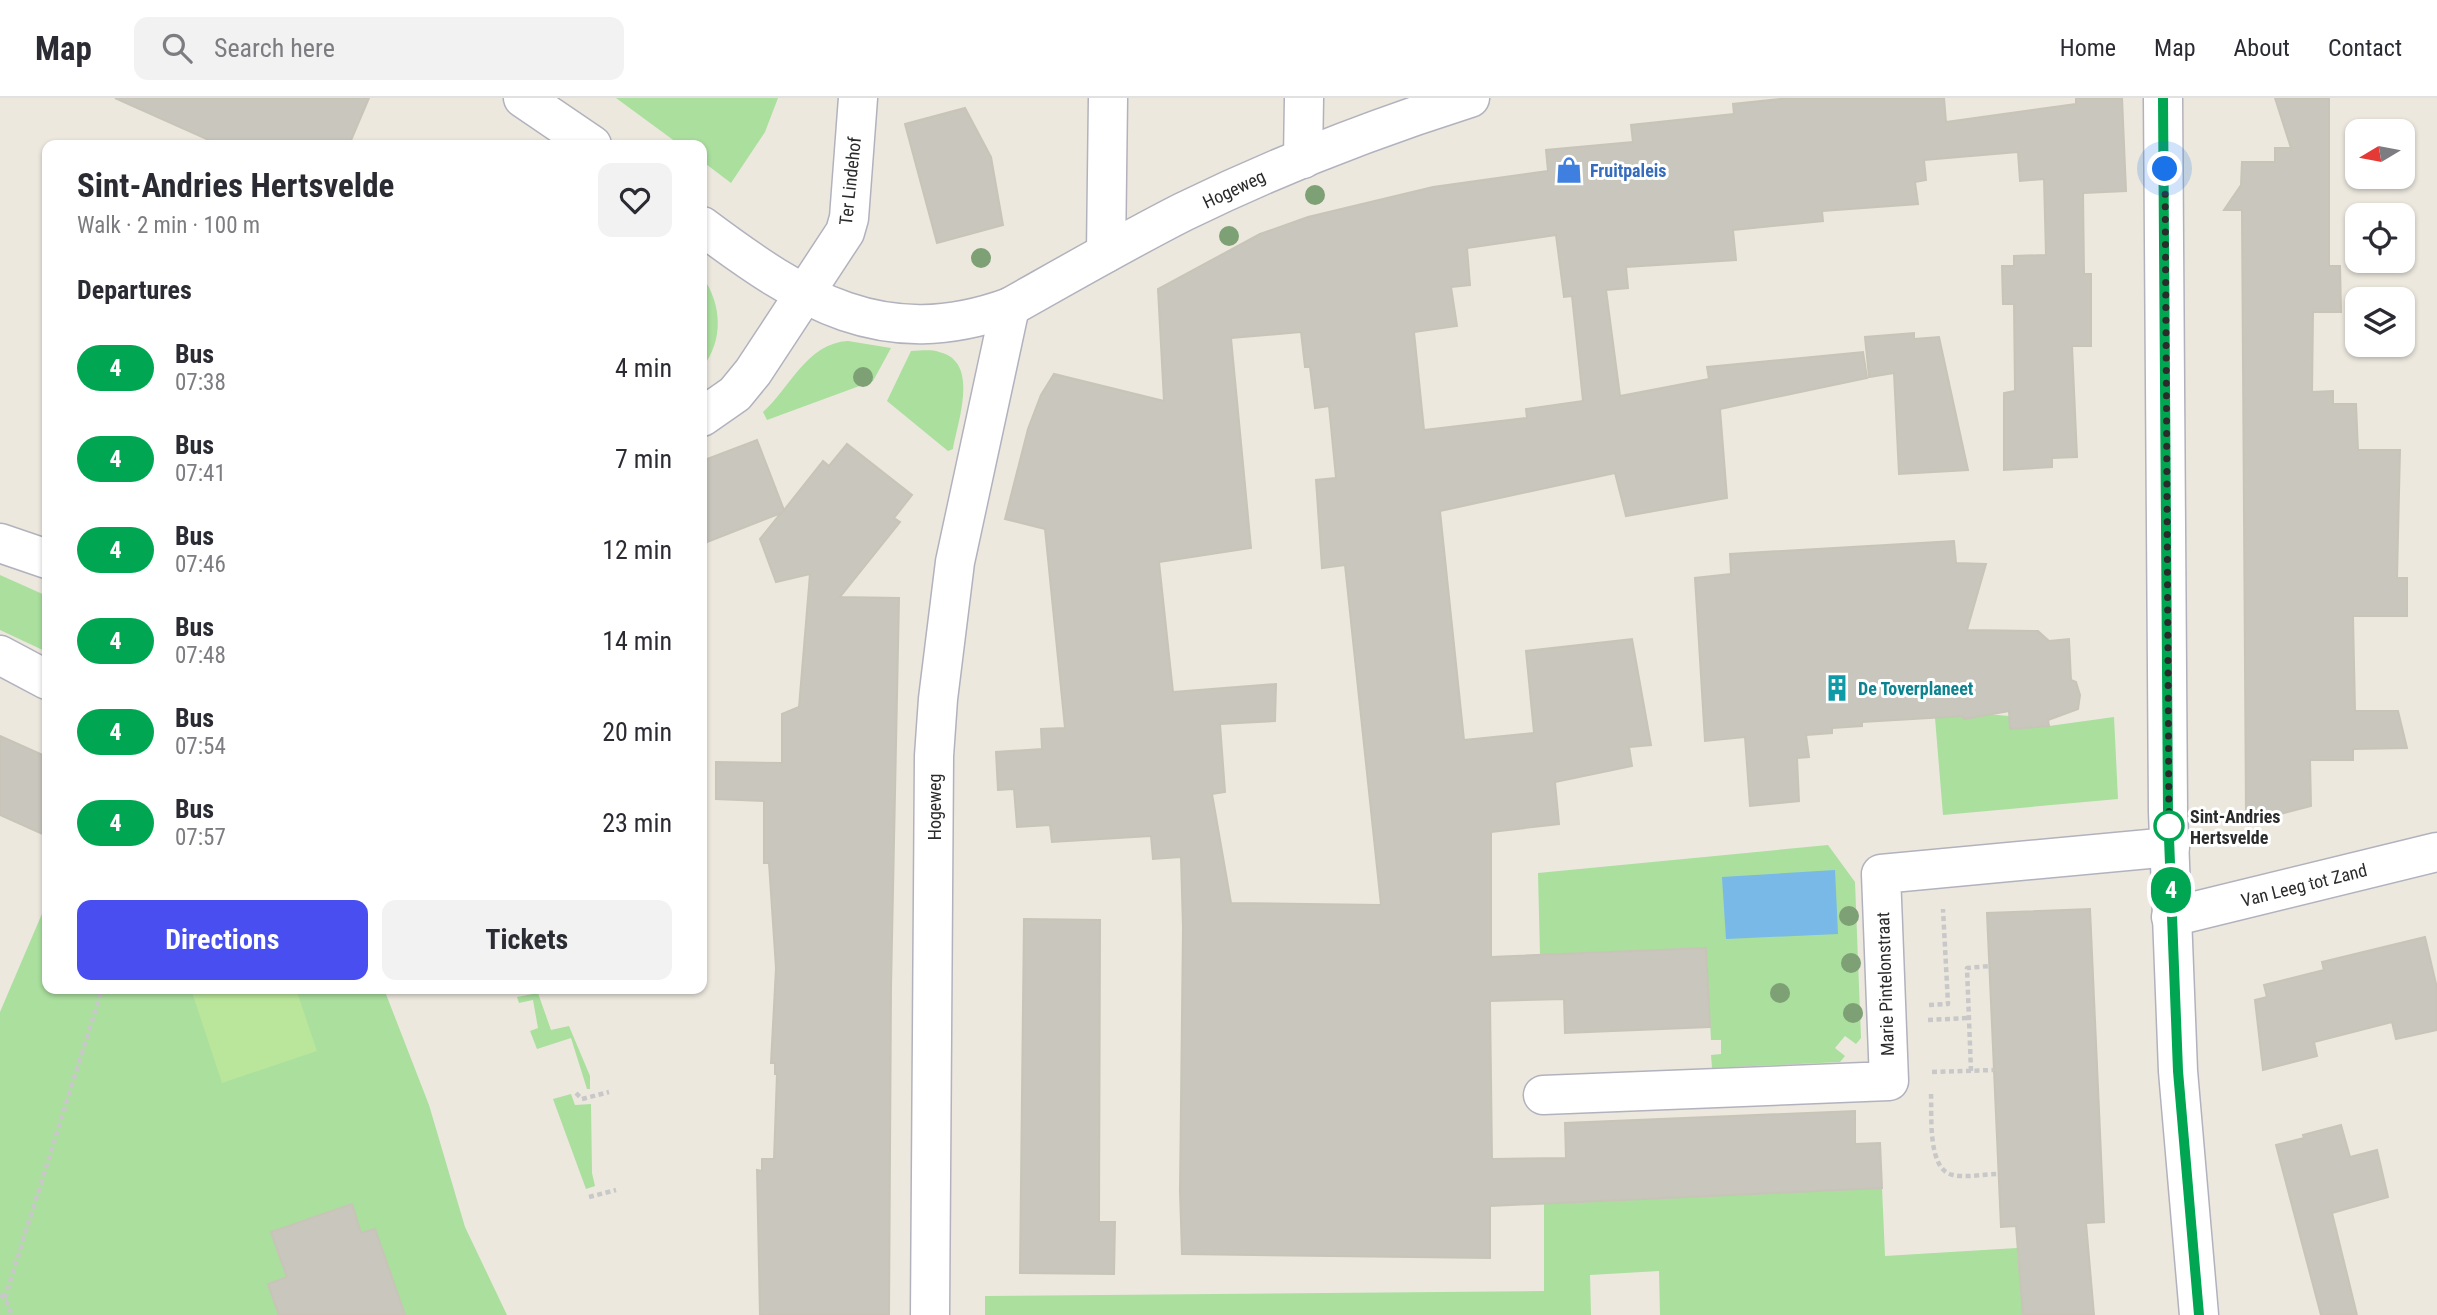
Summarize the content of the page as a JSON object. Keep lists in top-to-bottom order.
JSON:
{
  "streets": {
    "street": [
      "Ter Lindehof",
      "Hogeweg",
      "Van Leeg tot Zand",
      "Marie Pintelonstraat"
    ]
  },
  "crossings": [
    ["Ter Lindehof", "Hogeweg"]
  ],
  "places": {
    "shop": ["Fruitpaleis"],
    "building": ["De Toverplaneet"],
    "other": ["Sint-Andries Hertsvelde"]
  },
  "lines": ["bus line 4"],
  "north": "left",
  "page": {
    "header": "Map",
    "search": "Search here",
    "nav": [
      "Home",
      "Map",
      "About",
      "Contact"
    ],
    "on_map": "4",
    "heading": [
      ["Sint-Andries Hertsvelde", "Walk · 2 min · 100 m"],
      "Departures"
    ],
    "list": [
      {
        "mark": "4",
        "name": "Bus",
        "note": "07:38",
        "value": "4 min"
      },
      {
        "mark": "4",
        "name": "Bus",
        "note": "07:41",
        "value": "7 min"
      },
      {
        "mark": "4",
        "name": "Bus",
        "note": "07:46",
        "value": "12 min"
      },
      {
        "mark": "4",
        "name": "Bus",
        "note": "07:48",
        "value": "14 min"
      },
      {
        "mark": "4",
        "name": "Bus",
        "note": "07:54",
        "value": "20 min"
      },
      {
        "mark": "4",
        "name": "Bus",
        "note": "07:57",
        "value": "23 min"
      }
    ],
    "buttons": ["Directions", "Tickets"]
  }
}
